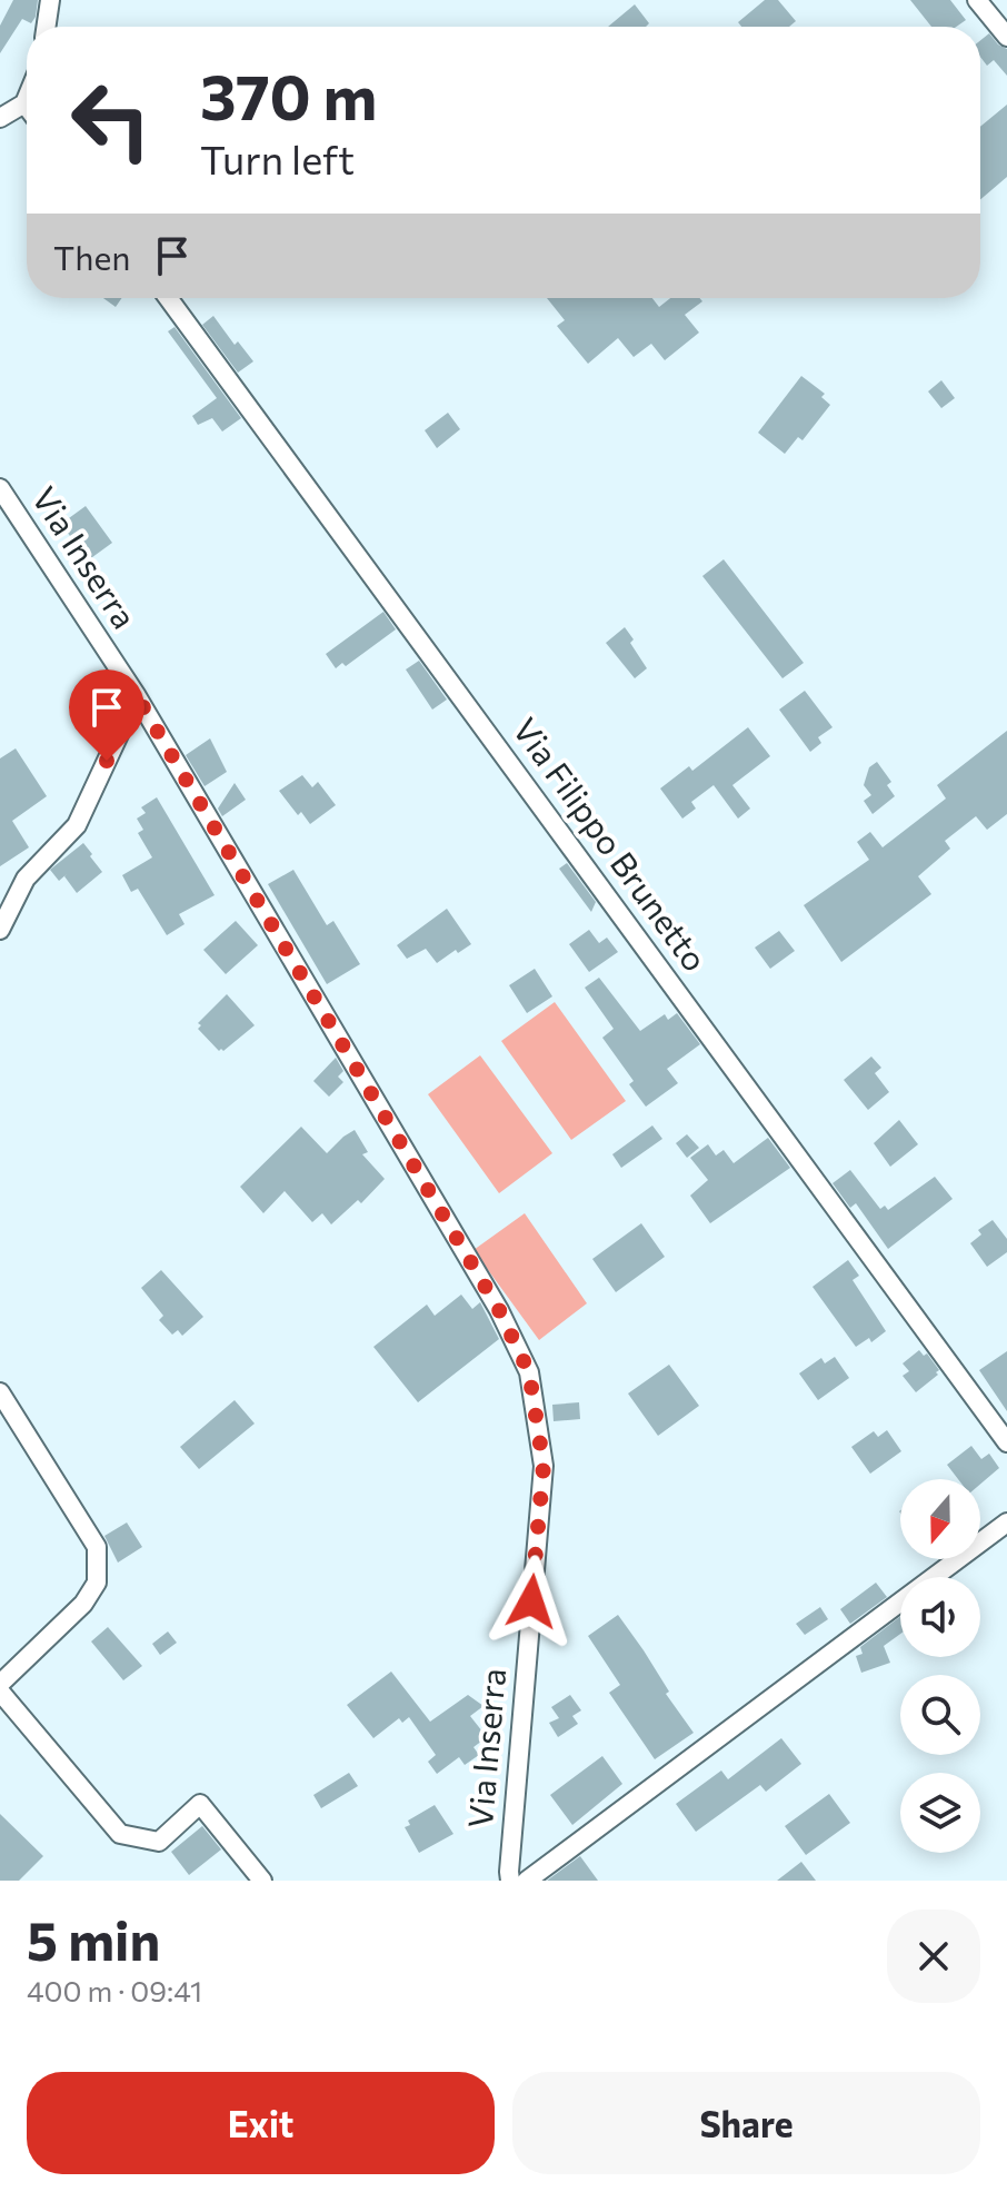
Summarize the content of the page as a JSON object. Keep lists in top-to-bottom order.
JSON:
{
  "streets": {
    "street": ["Via Inserra", "Via Filippo Brunetto"]
  },
  "north": "bottom",
  "page": {
    "turn": ["370 m", "Turn left"],
    "then": "Then",
    "heading": ["5 min", "400 m · 09:41"],
    "buttons": ["Exit", "Share"]
  }
}
